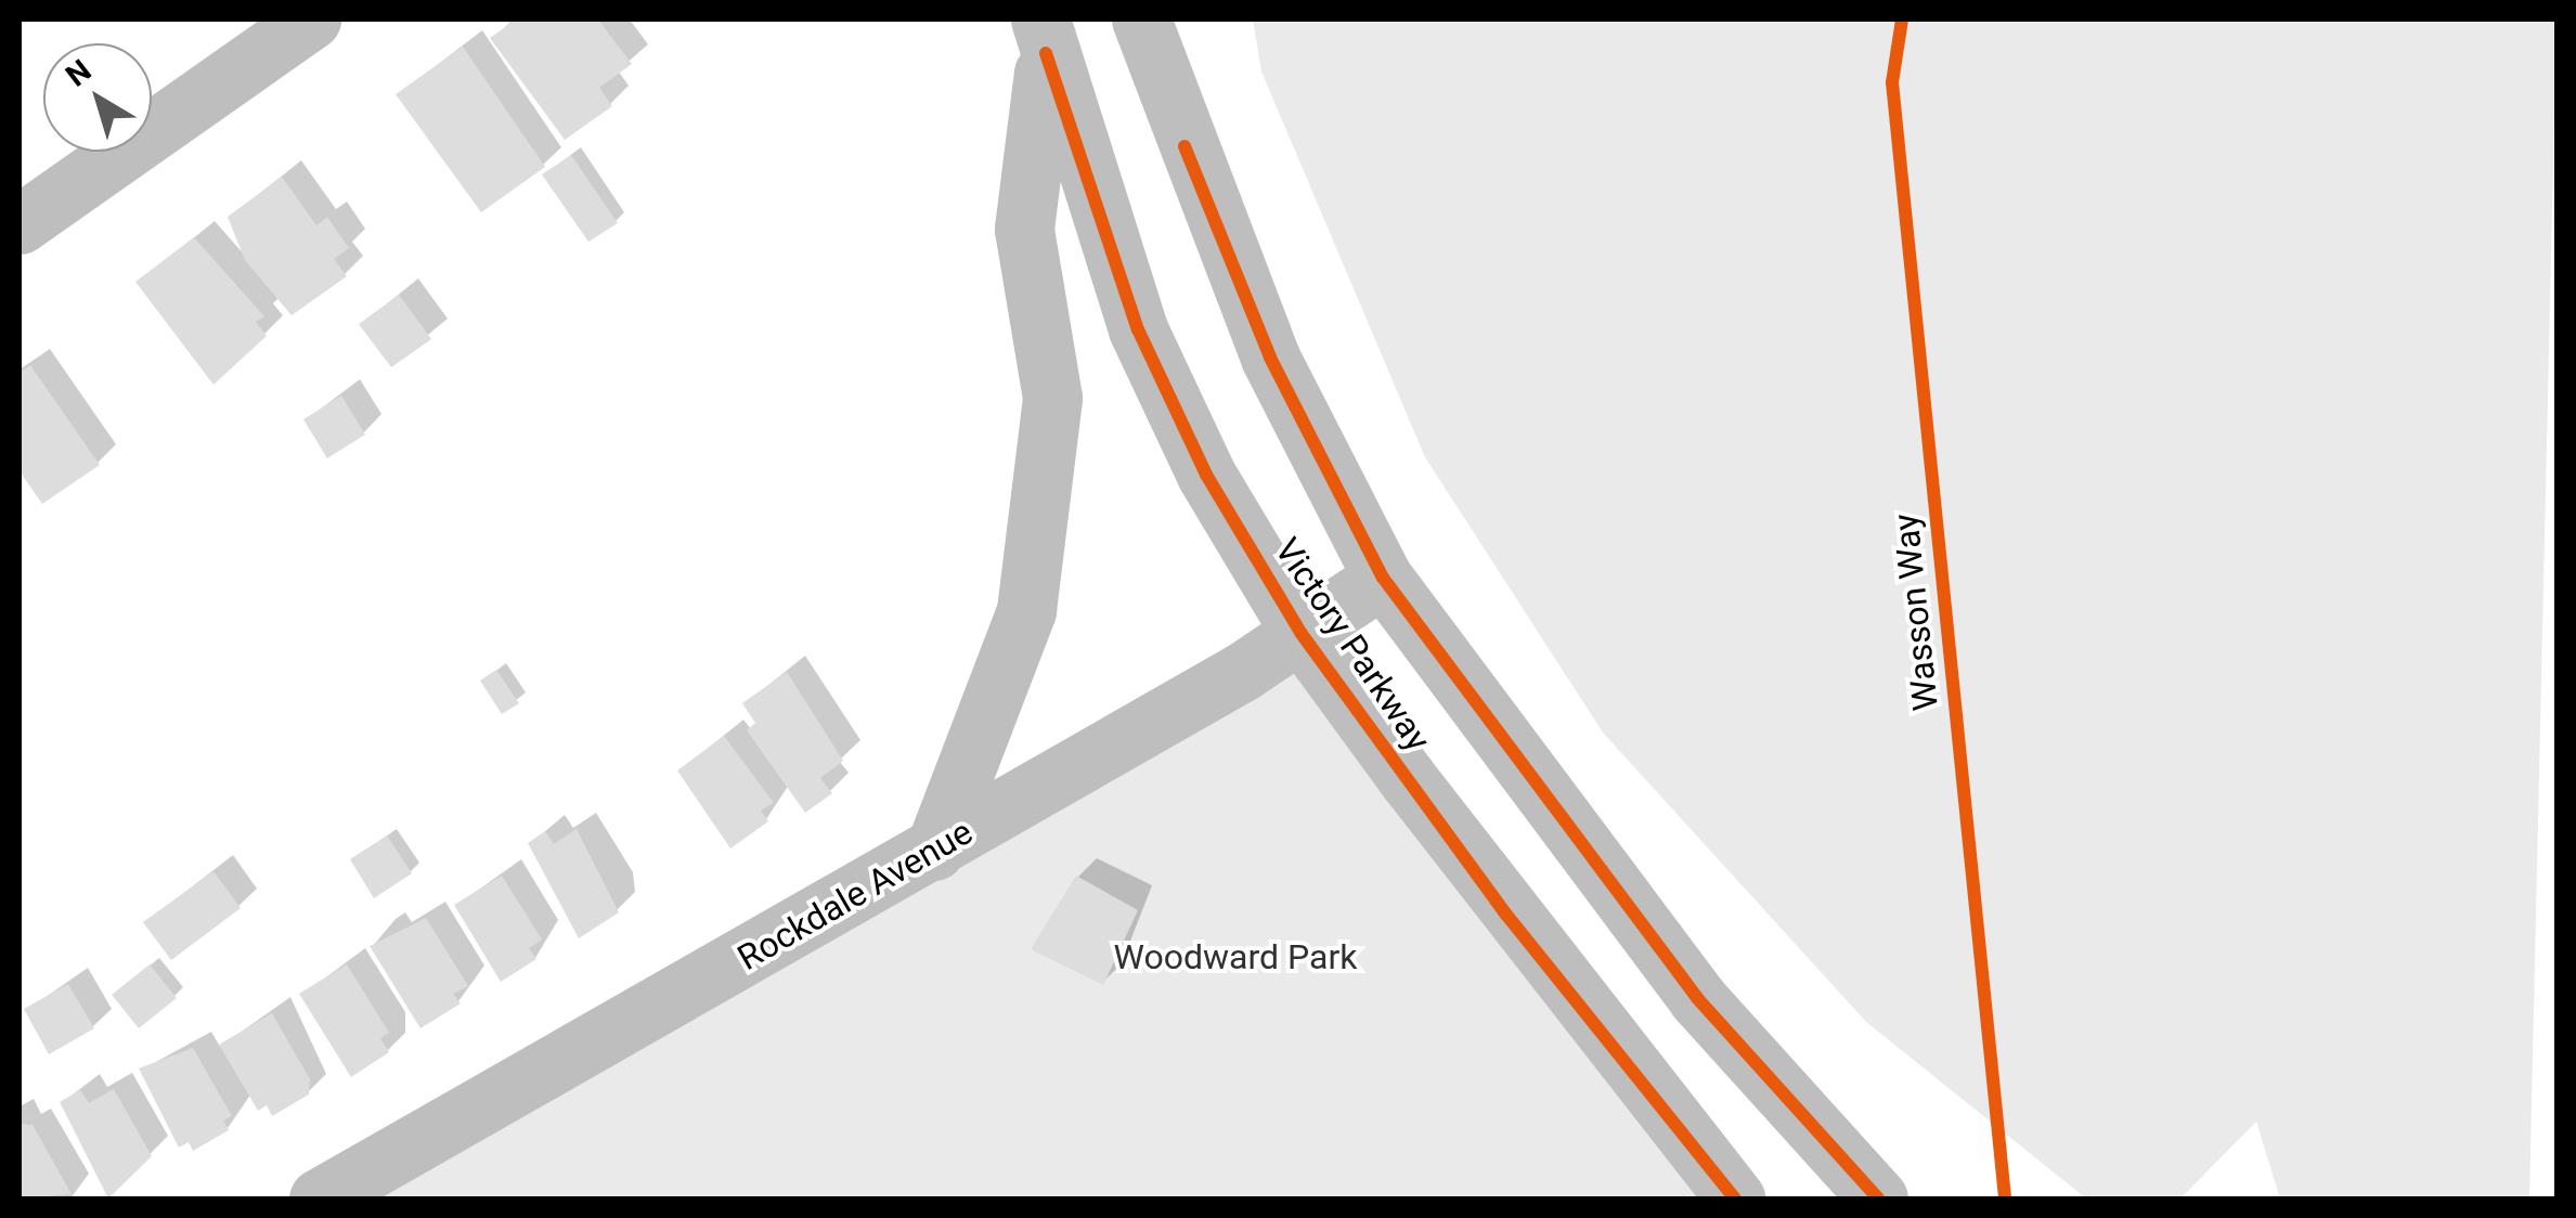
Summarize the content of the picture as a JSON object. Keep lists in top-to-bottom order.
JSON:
{
  "streets": {
    "street": ["Victory Parkway", "Rockdale Avenue"],
    "cycle path": ["Wasson Way"]
  },
  "crossings": [
    ["Victory Parkway", "Rockdale Avenue"]
  ],
  "parks": ["Woodward Park"],
  "north": "top left"
}
